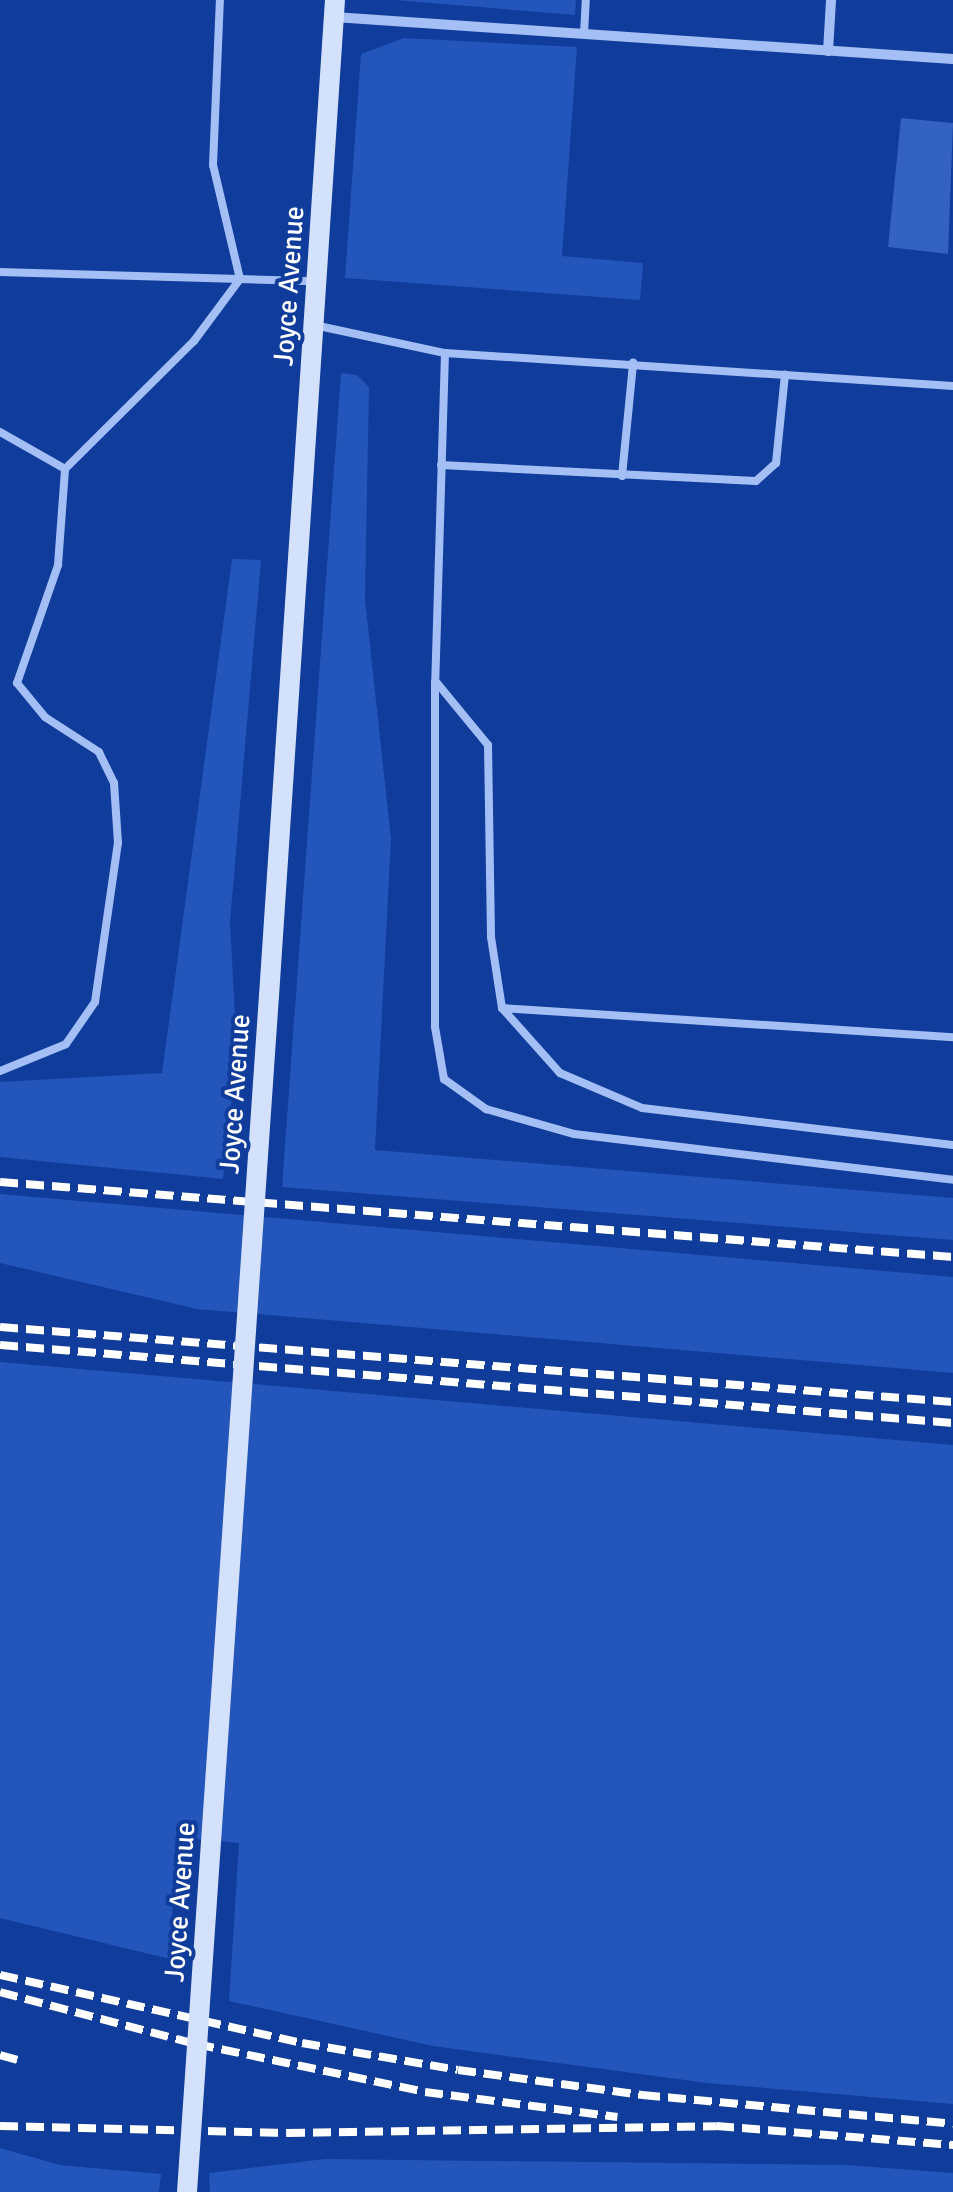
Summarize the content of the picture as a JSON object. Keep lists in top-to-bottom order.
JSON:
{
  "streets": {
    "street": ["Joyce Avenue"]
  }
}
